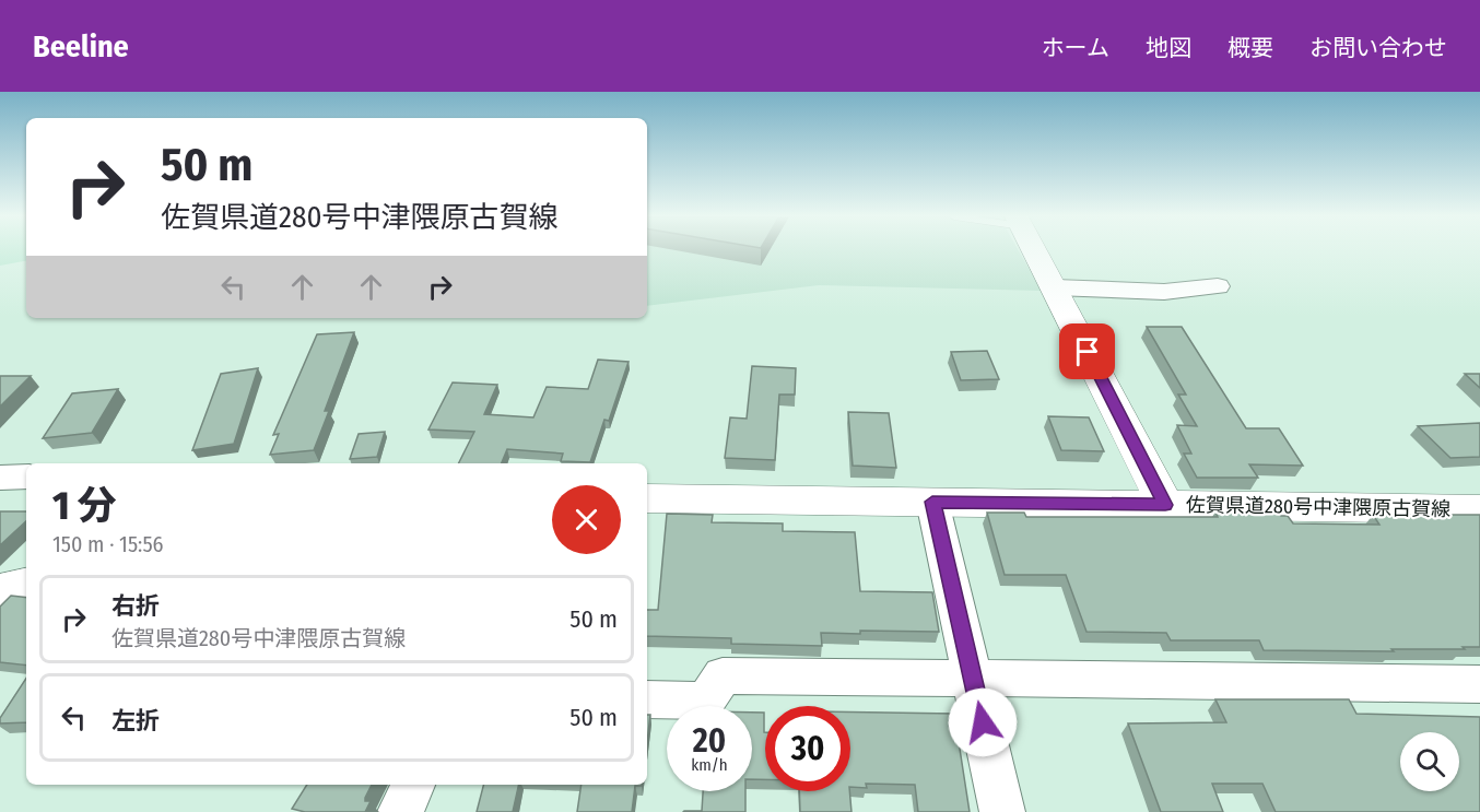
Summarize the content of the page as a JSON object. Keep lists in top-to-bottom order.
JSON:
{
  "streets": {
    "main road": ["佐賀県道280号中津隈原古賀線"]
  },
  "page": {
    "header": "Beeline",
    "nav": [
      "ホーム",
      "地図",
      "概要",
      "お問い合わせ"
    ],
    "turn": ["50 m", "佐賀県道280号中津隈原古賀線"],
    "heading": ["1 分", "150 m · 15:56"],
    "list": [
      {
        "name": "右折",
        "note": "佐賀県道280号中津隈原古賀線",
        "value": "50 m"
      },
      {
        "name": "左折",
        "value": "50 m"
      }
    ],
    "speed": "20 km/h",
    "limit": "30"
  }
}
